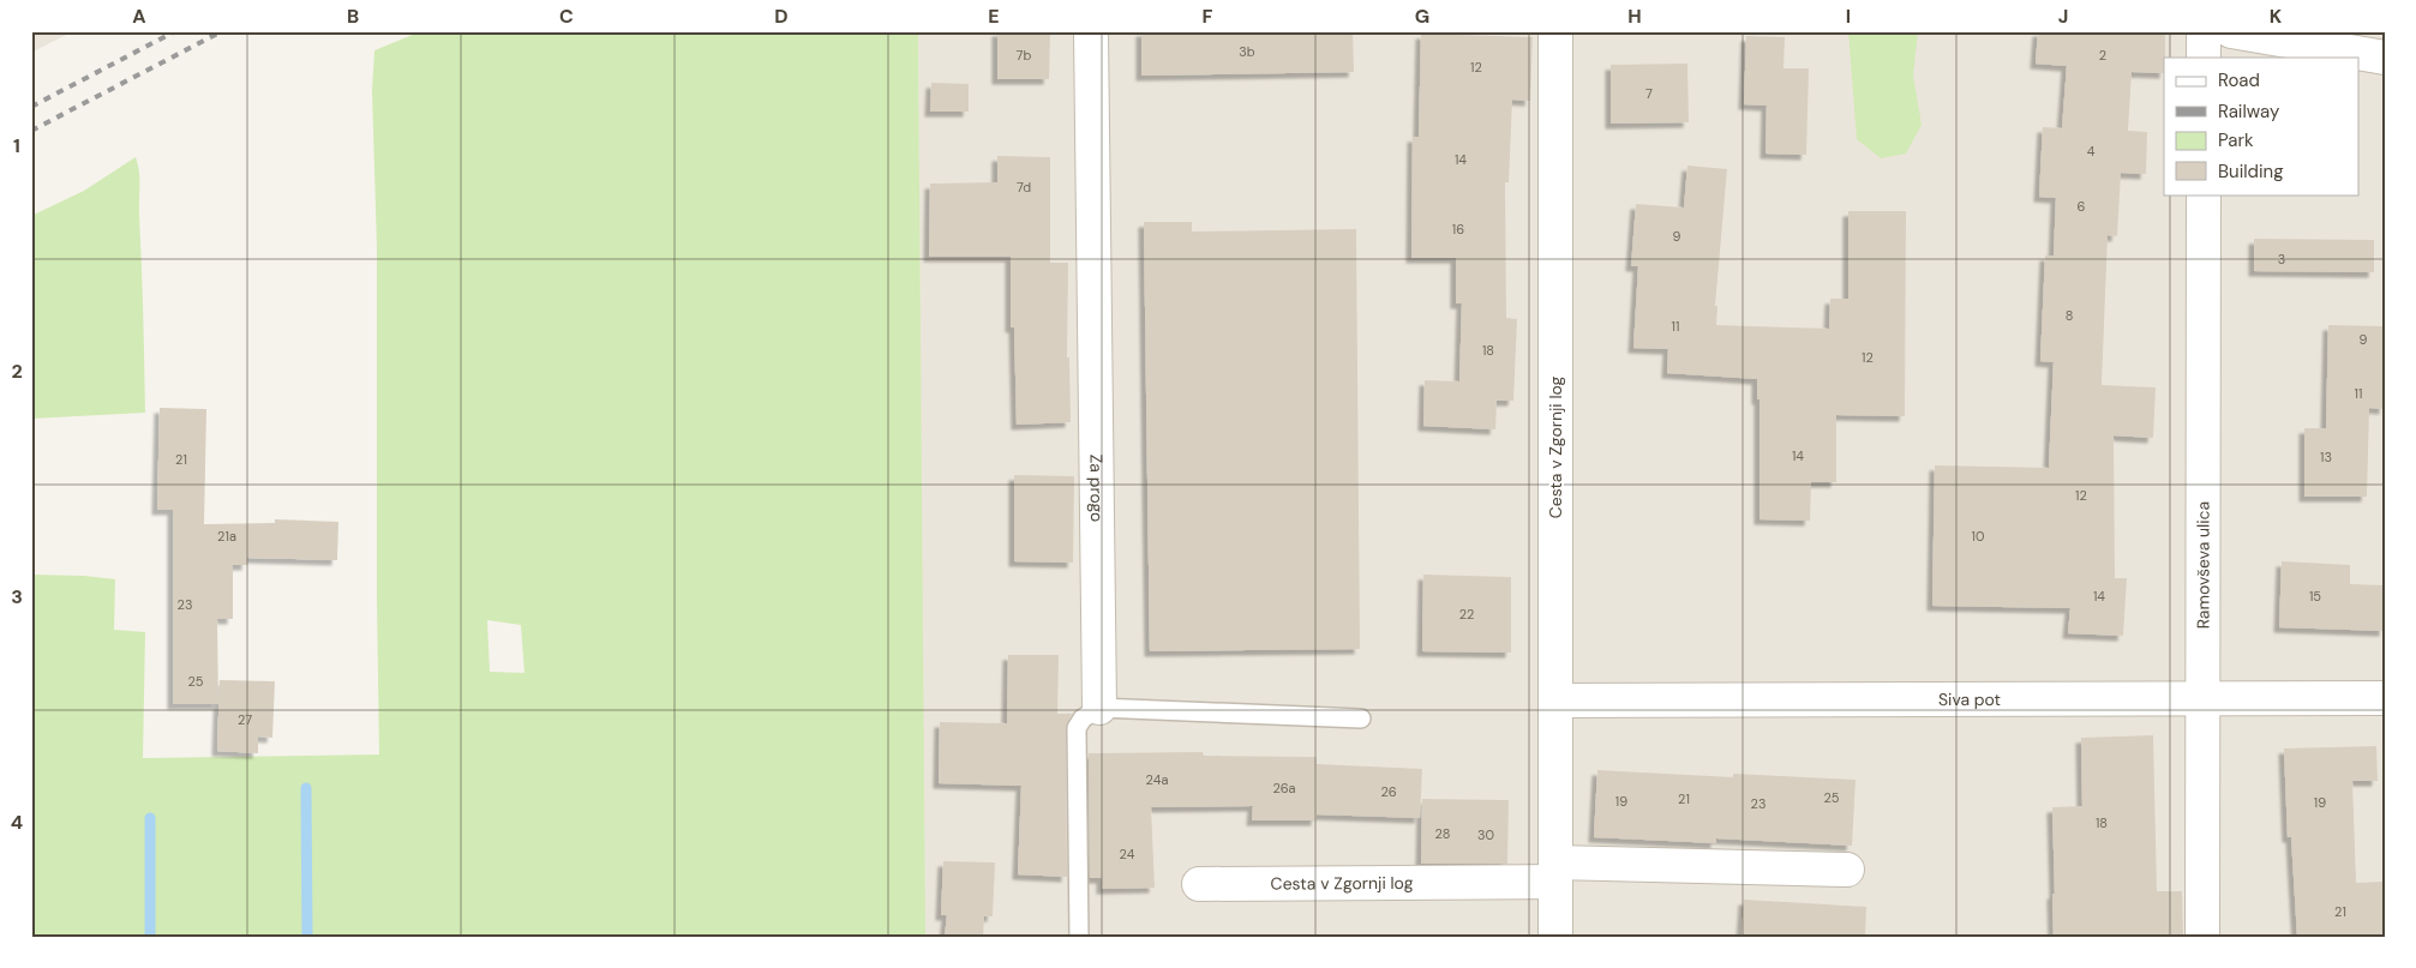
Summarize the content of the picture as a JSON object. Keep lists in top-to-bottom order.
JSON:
{
  "streets": {
    "street": [
      "Cesta v Zgornji log",
      "Za progo",
      "Ramovševa ulica",
      "Siva pot"
    ]
  },
  "crossings": [
    ["Cesta v Zgornji log", "Siva pot"],
    ["Ramovševa ulica", "Siva pot"]
  ],
  "house_numbers": [
    "3b",
    "7b",
    "2",
    "12",
    "7",
    "4",
    "14",
    "7d",
    "6",
    "16",
    "9",
    "3",
    "8",
    "11",
    "9",
    "18",
    "12",
    "11",
    "14",
    "13",
    "21",
    "12",
    "21a",
    "10",
    "14",
    "15",
    "23",
    "22",
    "25",
    "27",
    "24a",
    "26a",
    "26",
    "25",
    "21",
    "19",
    "19",
    "23",
    "18",
    "28",
    "30",
    "24",
    "21"
  ],
  "legend": [
    "Road",
    "Railway",
    "Park",
    "Building"
  ],
  "grid": {
    "columns": [
      "A",
      "B",
      "C",
      "D",
      "E",
      "F",
      "G",
      "H",
      "I",
      "J",
      "K"
    ],
    "rows": [
      "1",
      "2",
      "3",
      "4"
    ]
  }
}
